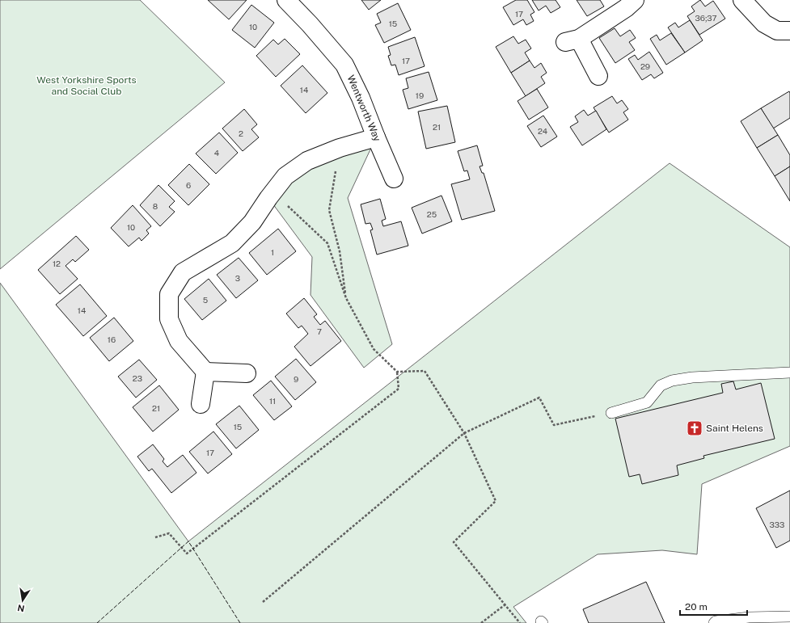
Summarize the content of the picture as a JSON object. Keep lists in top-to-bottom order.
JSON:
{
  "streets": {
    "street": ["Wentworth Way"]
  },
  "parks": ["West Yorkshire Sports and Social Club"],
  "places": {
    "church": ["Saint Helens"]
  },
  "house_numbers": [
    "17",
    "36;37",
    "15",
    "10",
    "17",
    "29",
    "14",
    "19",
    "21",
    "24",
    "2",
    "4",
    "6",
    "8",
    "25",
    "10",
    "1",
    "12",
    "3",
    "5",
    "14",
    "7",
    "16",
    "23",
    "9",
    "11",
    "21",
    "15",
    "17",
    "333"
  ],
  "scale_bar": "20 m",
  "north": "bottom"
}
